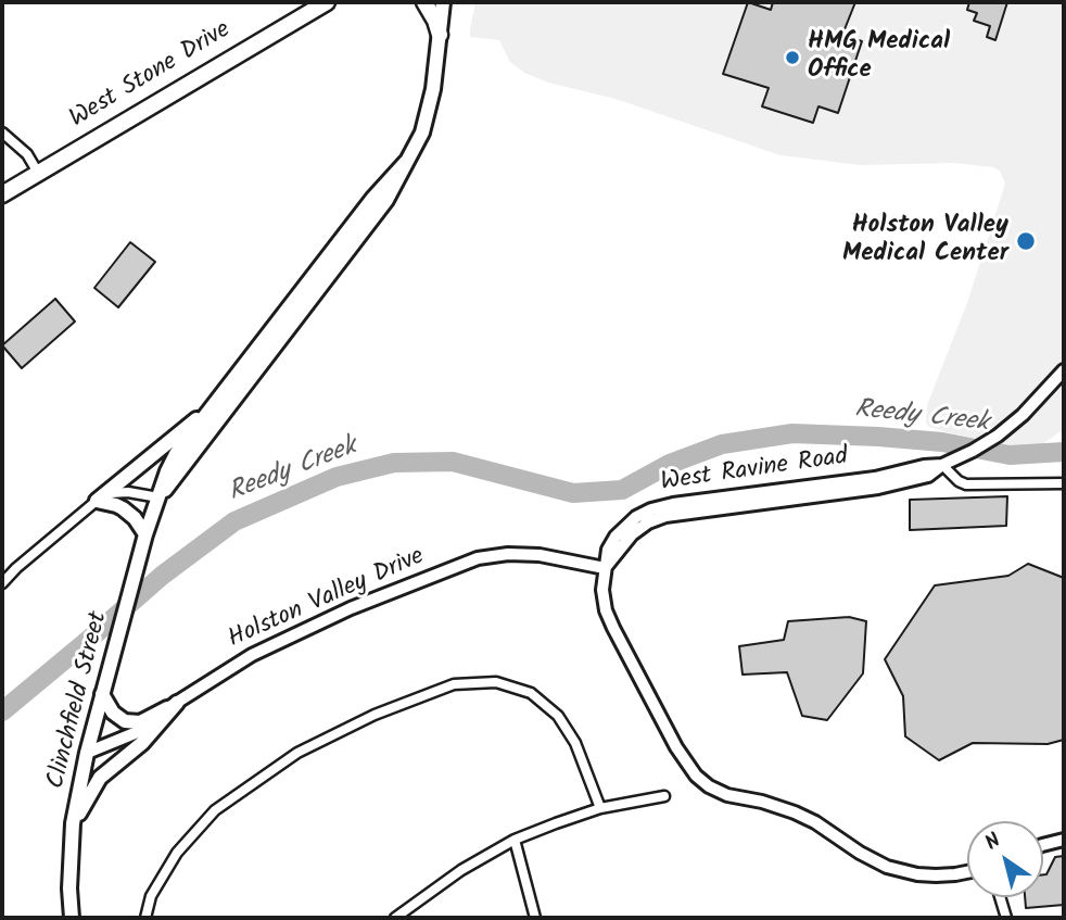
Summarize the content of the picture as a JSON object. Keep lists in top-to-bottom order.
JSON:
{
  "streets": {
    "highway": ["West Stone Drive"],
    "main road": ["Clinchfield Street"],
    "street": ["West Ravine Road", "Holston Valley Drive"]
  },
  "crossings": [
    ["West Ravine Road", "Holston Valley Drive"],
    ["Holston Valley Drive", "Clinchfield Street"]
  ],
  "water": ["Reedy Creek"],
  "places": ["HMG Medical Office", "Holston Valley Medical Center"],
  "north": "top left"
}
